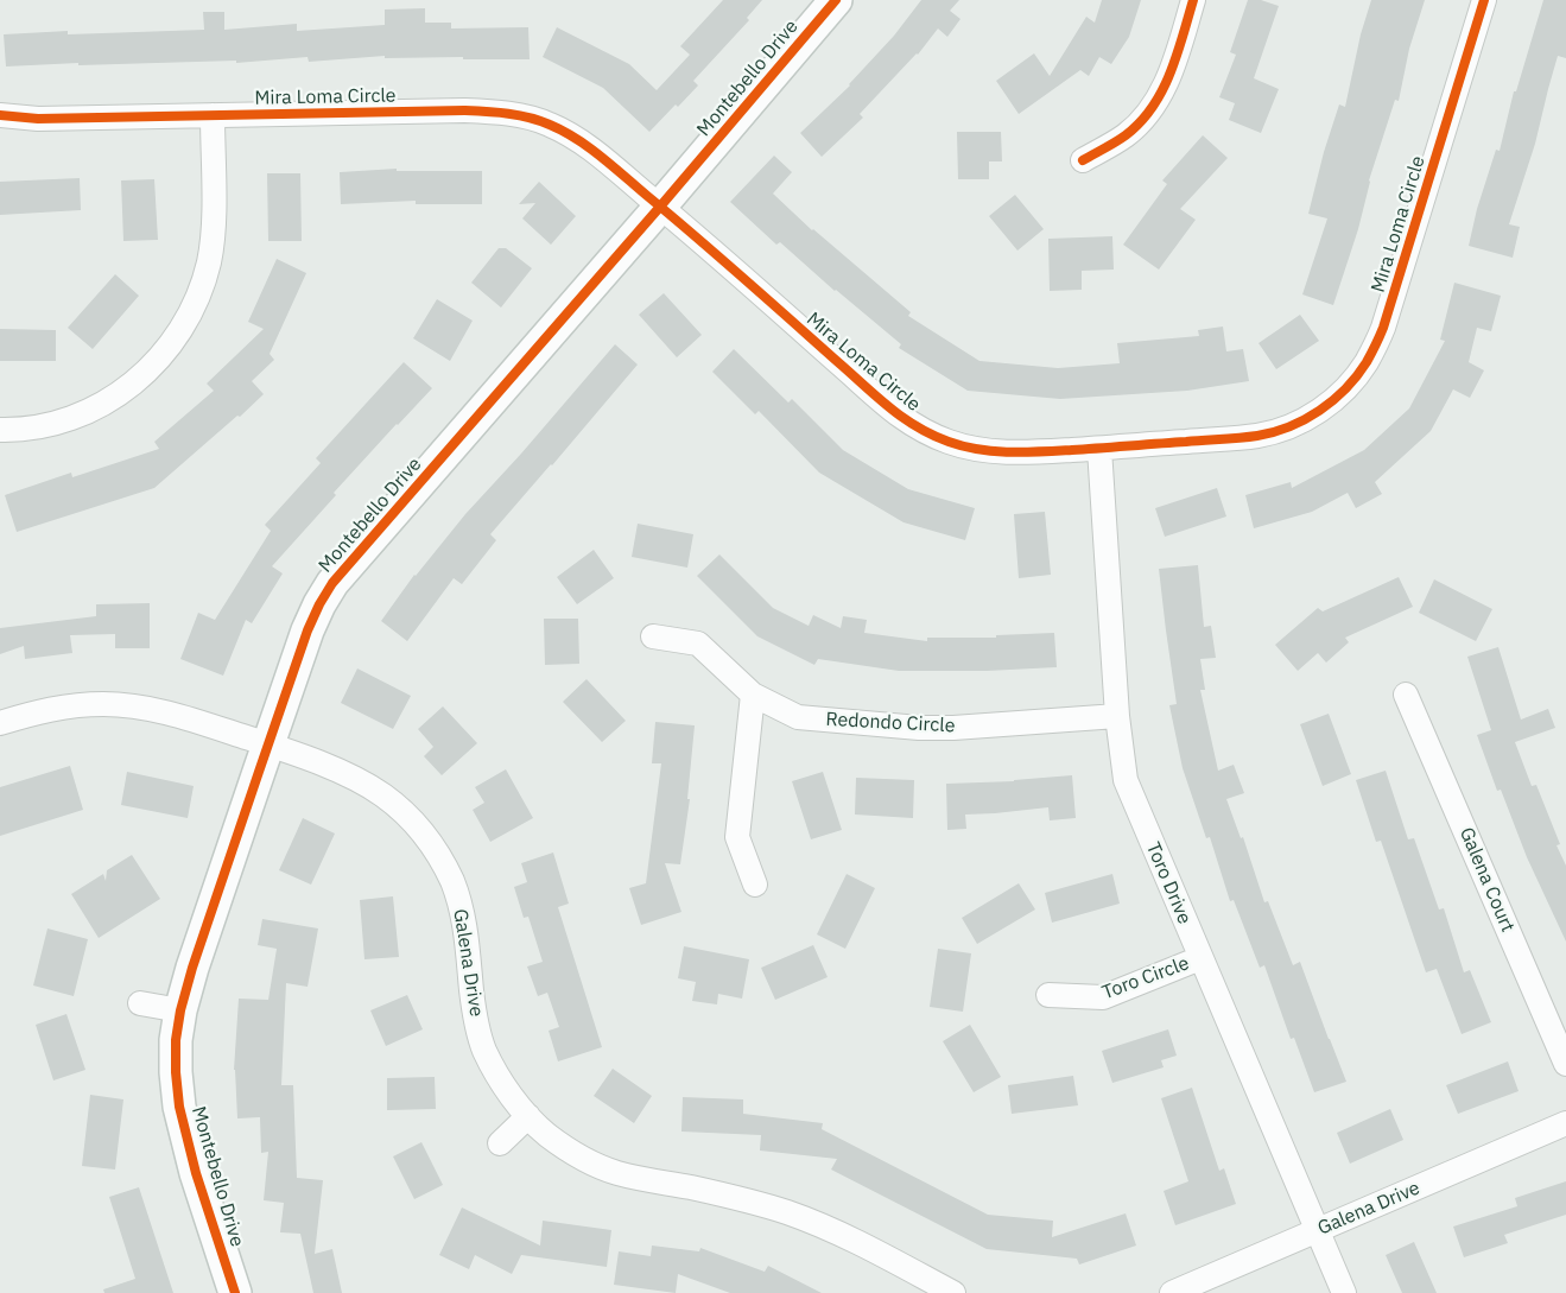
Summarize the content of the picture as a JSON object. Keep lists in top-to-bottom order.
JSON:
{
  "streets": {
    "street": [
      "Montebello Drive",
      "Mira Loma Circle",
      "Redondo Circle",
      "Galena Court",
      "Toro Drive",
      "Galena Drive",
      "Toro Circle"
    ]
  },
  "crossings": [
    ["Montebello Drive", "Mira Loma Circle"],
    ["Montebello Drive", "Galena Drive"],
    ["Mira Loma Circle", "Toro Drive"],
    ["Redondo Circle", "Toro Drive"],
    ["Toro Drive", "Galena Drive"],
    ["Toro Drive", "Toro Circle"]
  ]
}
